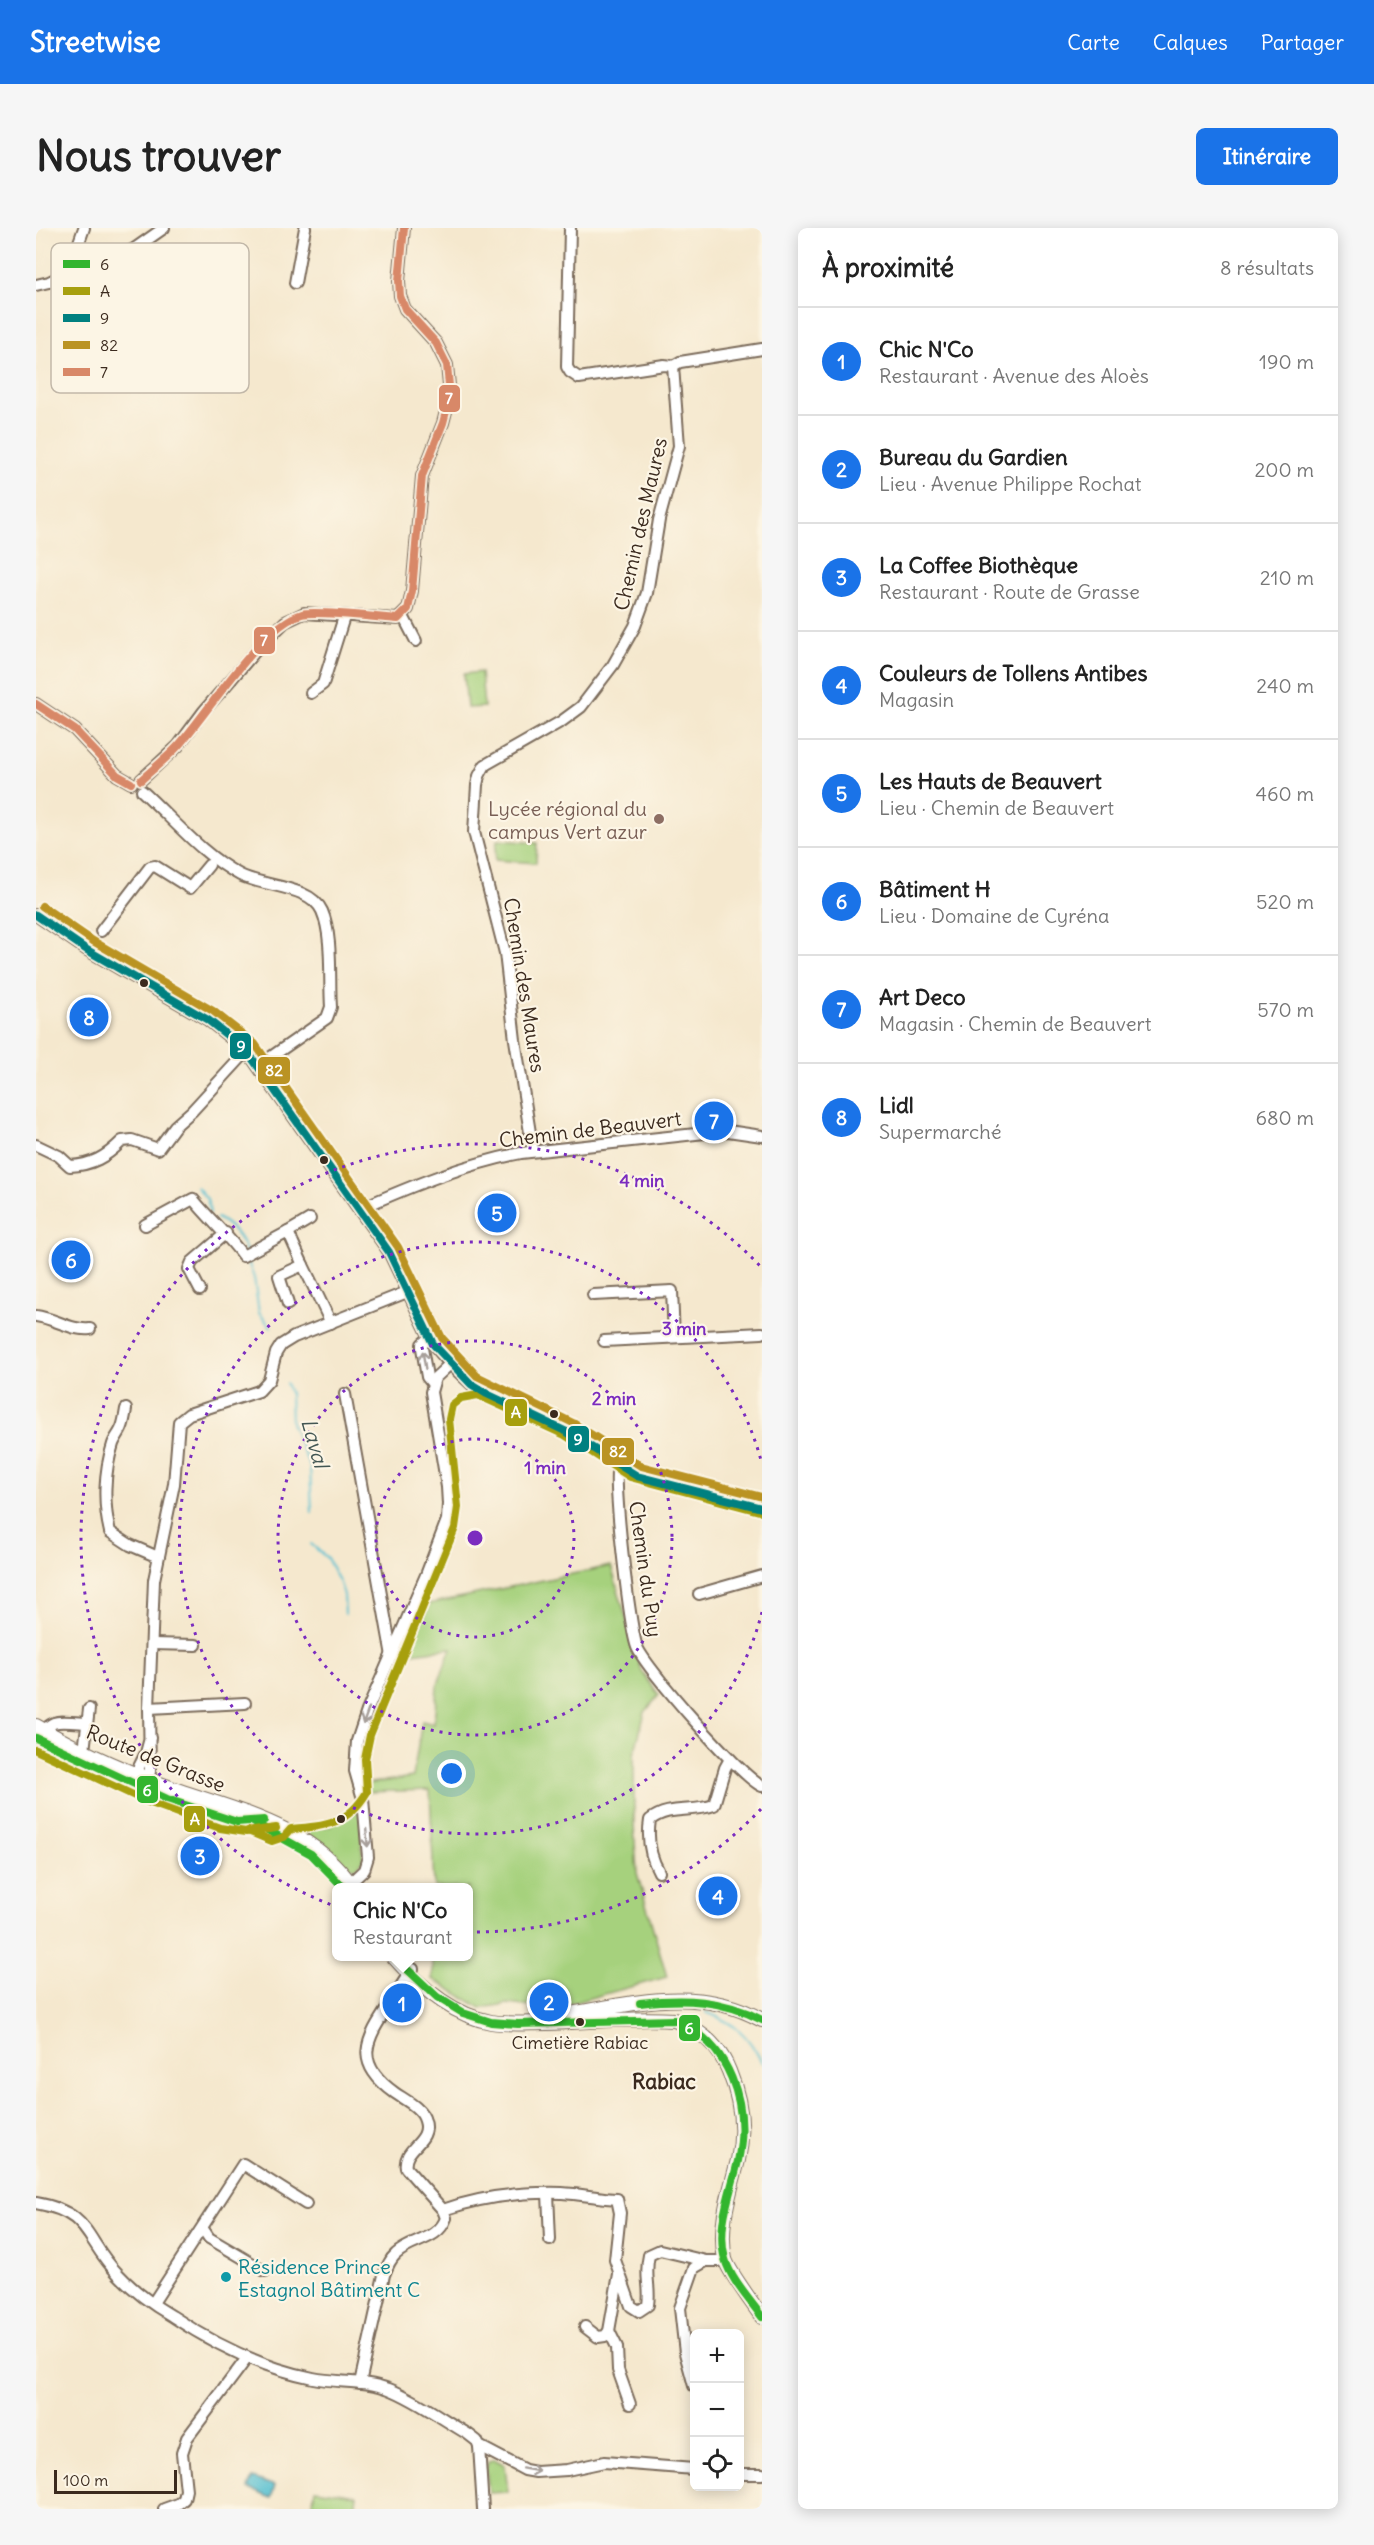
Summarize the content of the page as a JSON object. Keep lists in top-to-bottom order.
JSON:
{
  "streets": {
    "main road": ["Route de Grasse"],
    "street": ["Chemin des Maures", "Chemin de Beauvert", "Chemin du Puy"]
  },
  "crossings": [
    ["Chemin des Maures", "Chemin de Beauvert"]
  ],
  "districts": ["Rabiac"],
  "water": ["Laval"],
  "places": ["Lycée régional du campus Vert azur", "Cimetière Rabiac", "Résidence Prince Estagnol Bâtiment C"],
  "lines": [
    "transit line 7",
    "transit line 82",
    "transit line 9",
    "transit line A",
    "transit line 6"
  ],
  "legend": [
    "6",
    "A",
    "9",
    "82",
    "7"
  ],
  "scale_bar": "100 m",
  "page": {
    "header": "Streetwise",
    "nav": ["Carte", "Calques", "Partager"],
    "buttons": "Itinéraire",
    "title": "Nous trouver",
    "heading": ["À proximité", "8 résultats"],
    "list": [
      {
        "mark": "1",
        "name": "Chic N'Co",
        "note": "Restaurant · Avenue des Aloès",
        "value": "190 m"
      },
      {
        "mark": "2",
        "name": "Bureau du Gardien",
        "note": "Lieu · Avenue Philippe Rochat",
        "value": "200 m"
      },
      {
        "mark": "3",
        "name": "La Coffee Biothèque",
        "note": "Restaurant · Route de Grasse",
        "value": "210 m"
      },
      {
        "mark": "4",
        "name": "Couleurs de Tollens Antibes",
        "note": "Magasin",
        "value": "240 m"
      },
      {
        "mark": "5",
        "name": "Les Hauts de Beauvert",
        "note": "Lieu · Chemin de Beauvert",
        "value": "460 m"
      },
      {
        "mark": "6",
        "name": "Bâtiment H",
        "note": "Lieu · Domaine de Cyréna",
        "value": "520 m"
      },
      {
        "mark": "7",
        "name": "Art Deco",
        "note": "Magasin · Chemin de Beauvert",
        "value": "570 m"
      },
      {
        "mark": "8",
        "name": "Lidl",
        "note": "Supermarché",
        "value": "680 m"
      }
    ],
    "pins": [
      "8",
      "7",
      "5",
      "6",
      "3",
      "4",
      "2",
      "1"
    ],
    "popup": ["Chic N'Co", "Restaurant"],
    "map_buttons": ["+", "−"],
    "scale": "100 m"
  },
  "rings": [
    "4 min",
    "3 min",
    "2 min",
    "1 min"
  ]
}
